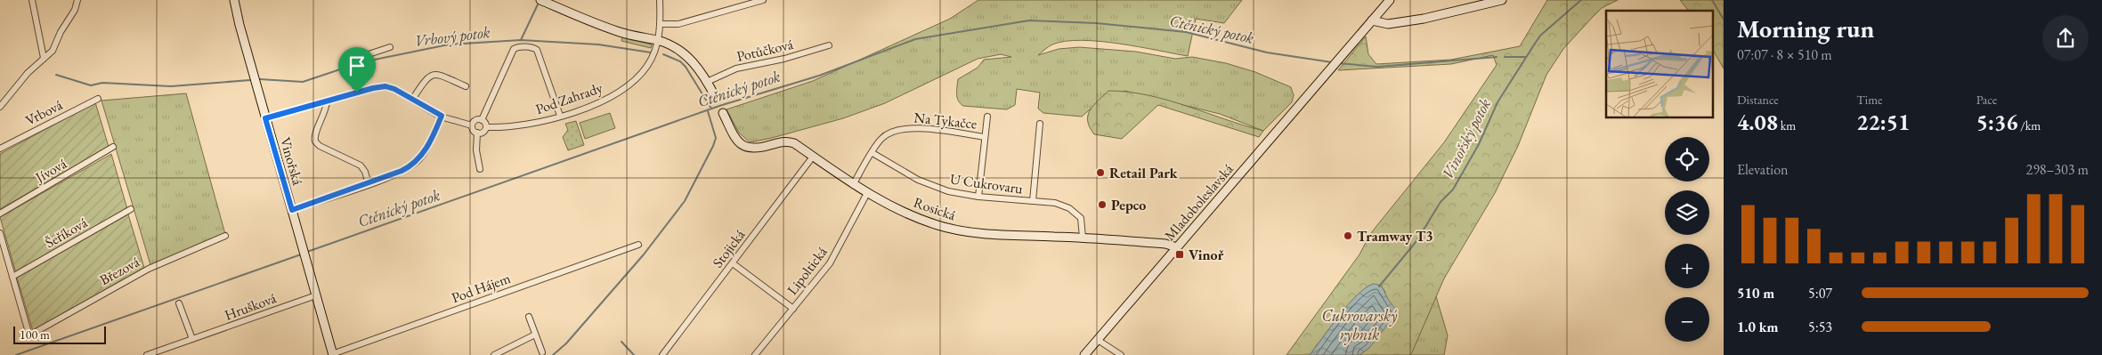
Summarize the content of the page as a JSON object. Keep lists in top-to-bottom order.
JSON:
{
  "streets": {
    "street": [
      "Potůčková",
      "Pod Zahrady",
      "Vrbová",
      "Na Tykačce",
      "Vinořská",
      "Jívová",
      "U Cukrovaru",
      "Mladoboleslavská",
      "Rosická",
      "Šeříková",
      "Stojická",
      "Březová",
      "Lipoltická",
      "Pod Hájem",
      "Hrušková"
    ]
  },
  "crossings": [
    ["Na Tykačce", "U Cukrovaru"],
    ["Na Tykačce", "Rosická"],
    ["Vinořská", "Pod Hájem"],
    ["Vinořská", "Hrušková"],
    ["U Cukrovaru", "Rosická"],
    ["Mladoboleslavská", "Rosická"],
    ["Rosická", "Stojická"],
    ["Rosická", "Lipoltická"],
    ["Šeříková", "Březová"]
  ],
  "water": [
    "Ctěnický potok",
    "Vrbový potok",
    "Vinořský potok",
    "Cukrovarský rybník"
  ],
  "places": {
    "other": ["Retail Park", "Pepco", "Tramway T3"],
    "transit": ["Vinoř"]
  },
  "scale_bar": "100 m",
  "page": {
    "heading": ["Morning run", "07:07 · 8 × 510 m"],
    "stats": [
      ["Distance", "4.08 km"],
      ["Time", "22:51"],
      ["Pace", "5:36 /km"]
    ],
    "map_buttons": ["+", "−"],
    "chart": ["Elevation", "298–303 m"],
    "list": [
      {
        "name": "510 m",
        "note": "5:07"
      },
      {
        "name": "1.0 km",
        "note": "5:53"
      }
    ],
    "scale": "100 m"
  }
}
